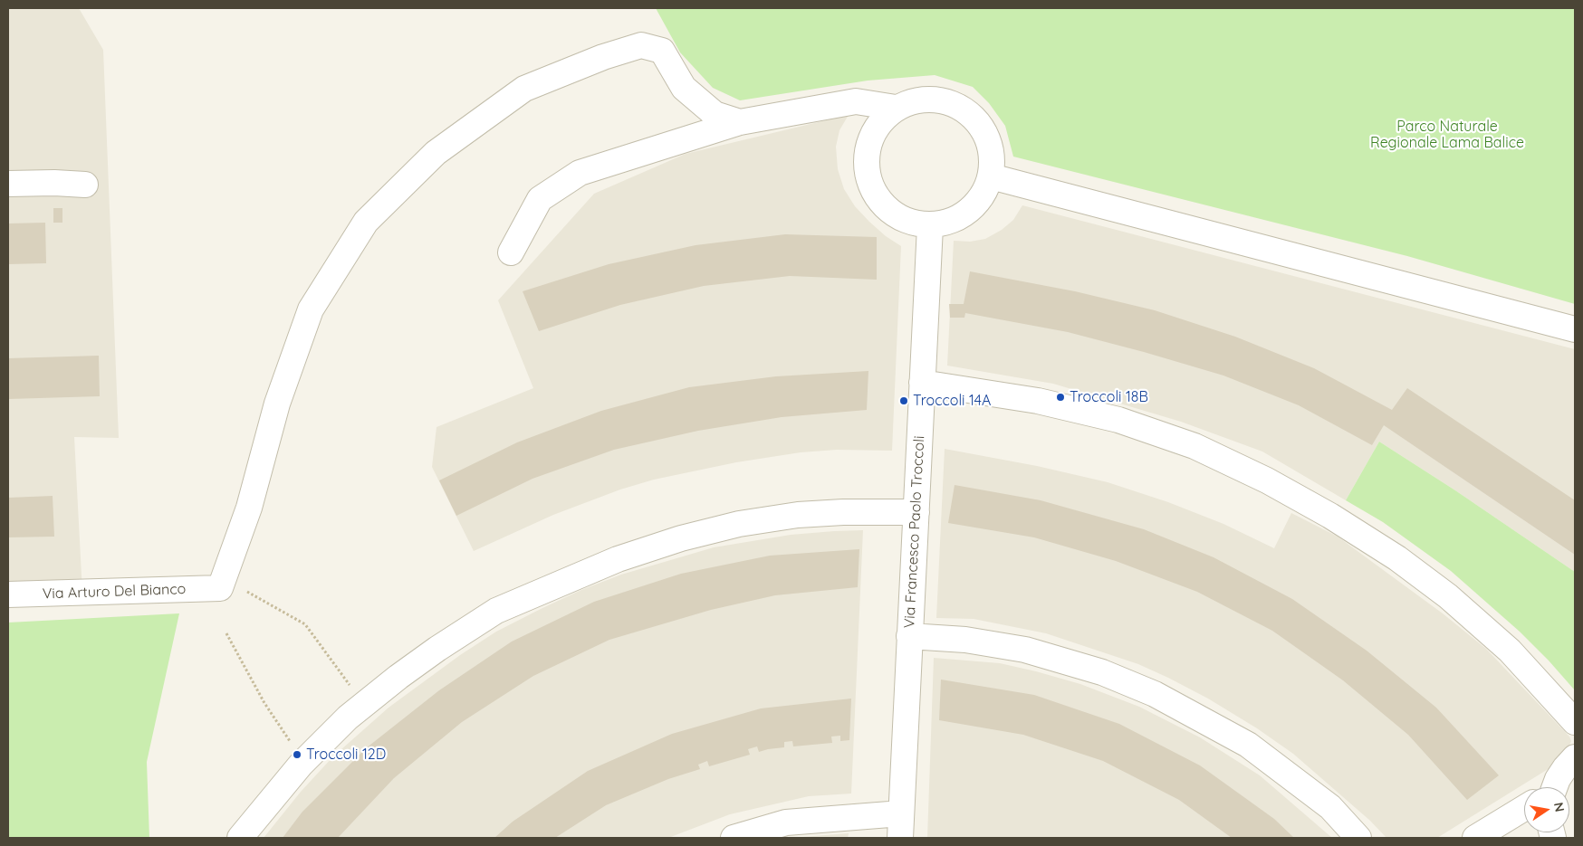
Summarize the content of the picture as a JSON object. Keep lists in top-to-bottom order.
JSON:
{
  "streets": {
    "street": ["Via Francesco Paolo Troccoli", "Via Arturo Del Bianco"]
  },
  "parks": ["Parco Naturale Regionale Lama Balice"],
  "places": ["Troccoli 18B", "Troccoli 14A", "Troccoli 12D"],
  "north": "right"
}
